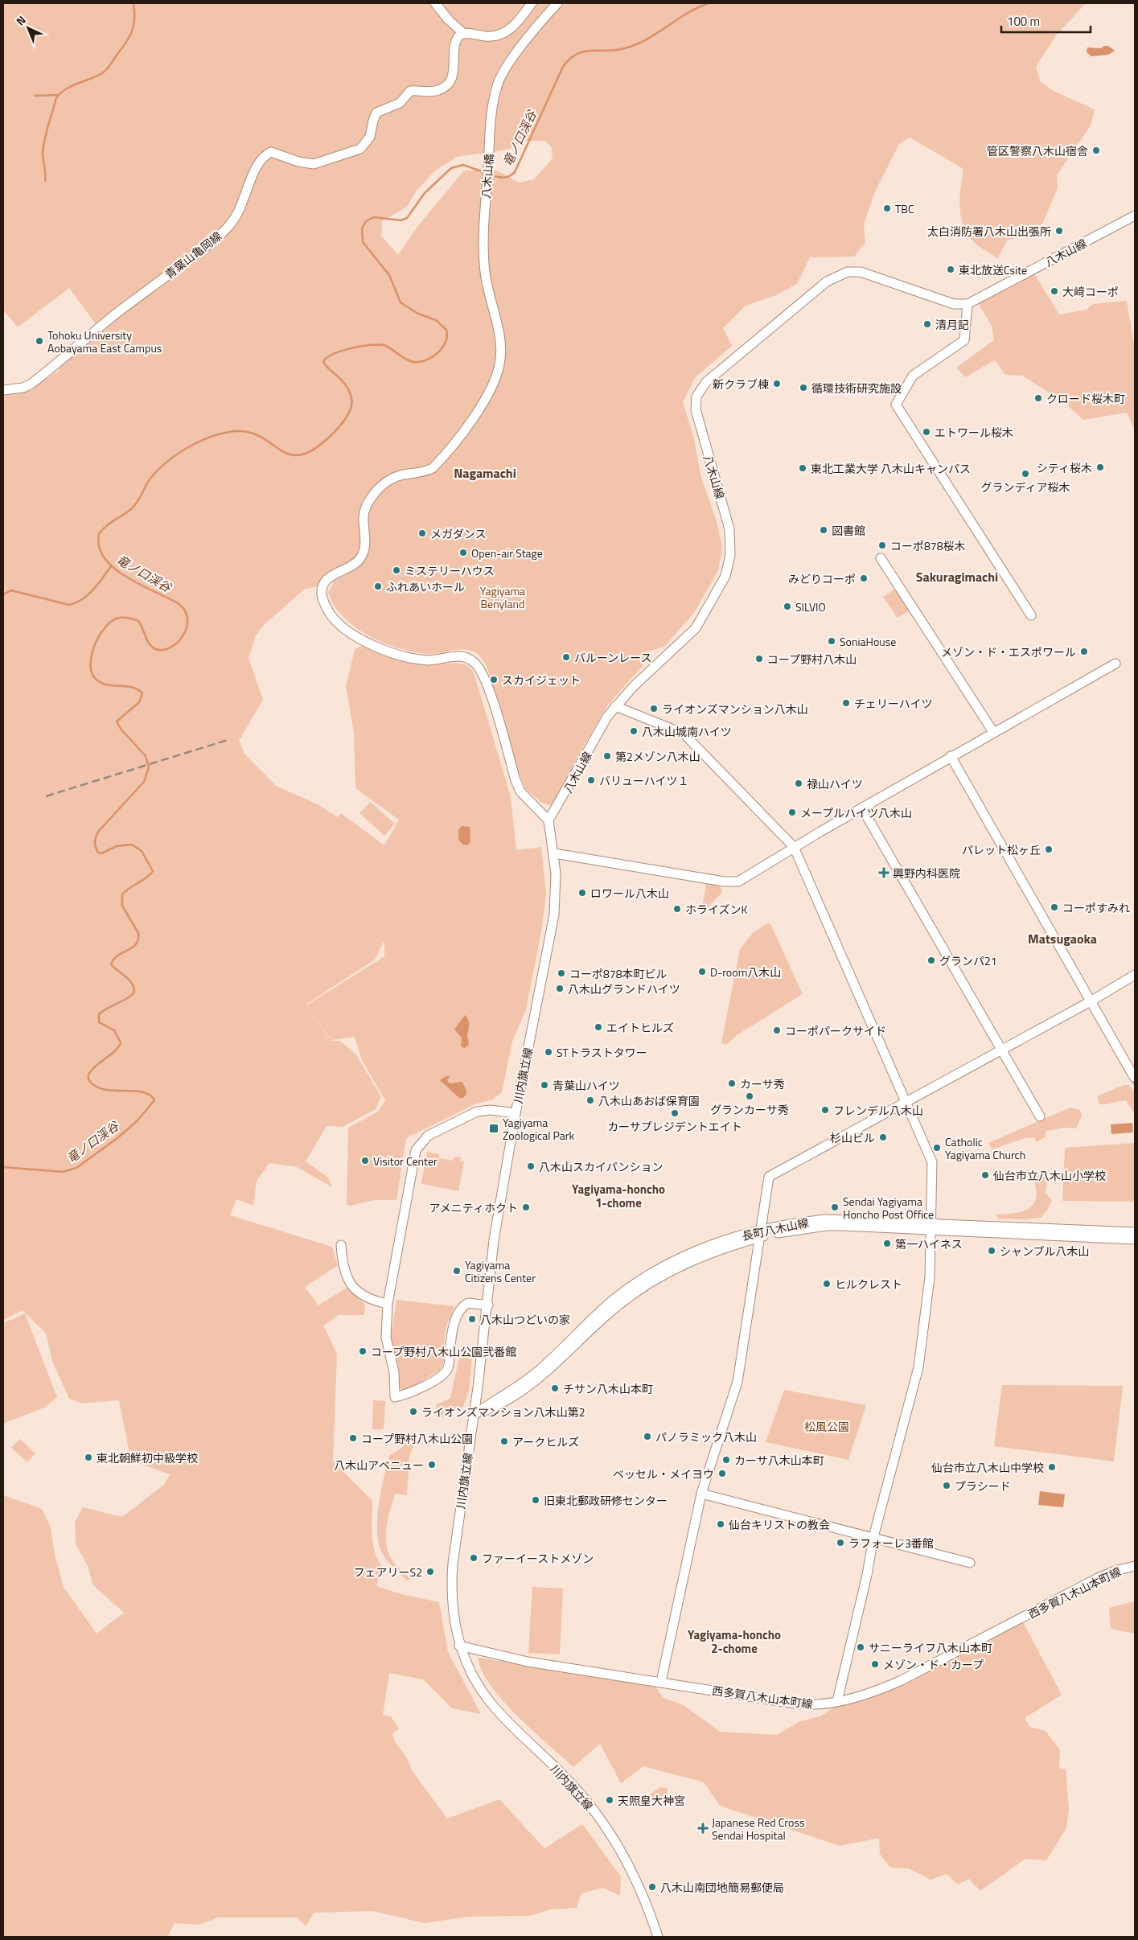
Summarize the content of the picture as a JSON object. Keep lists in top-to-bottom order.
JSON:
{
  "streets": {
    "street": [
      "八木山橋",
      "八木山線",
      "青葉山亀岡線",
      "川内旗立線",
      "西多賀八木山本町線"
    ]
  },
  "crossings": [
    ["八木山橋", "八木山線"],
    ["八木山橋", "川内旗立線"],
    ["八木山線", "川内旗立線"],
    ["川内旗立線", "西多賀八木山本町線"]
  ],
  "districts": [
    "Nagamachi",
    "Sakuragimachi",
    "Matsugaoka",
    "Yagiyama-honcho 1-chome",
    "Yagiyama-honcho 2-chome"
  ],
  "water": ["竜ノ口渓谷"],
  "parks": ["Yagiyama Benyland", "松風公園"],
  "places": {
    "other": [
      "管区警察八木山宿舎",
      "TBC",
      "太白消防署八木山出張所",
      "東北放送Csite",
      "大﨑コーポ",
      "清月記",
      "Tohoku University Aobayama East Campus",
      "新クラブ棟",
      "循環技術研究施設",
      "クロード桜木町",
      "エトワール桜木",
      "シティ桜木",
      "東北工業大学 八木山キャンパス",
      "グランディア桜木",
      "図書館",
      "メガダンス",
      "コーポ878桜木",
      "Open-air Stage",
      "ミステリーハウス",
      "みどりコーポ",
      "ふれあいホール",
      "SILVIO",
      "SoniaHouse",
      "メゾン・ド・エスポワール",
      "バルーンレース",
      "コープ野村八木山",
      "スカイジェット",
      "チェリーハイツ",
      "ライオンズマンション八木山",
      "八木山城南ハイツ",
      "第2メゾン八木山",
      "バリューハイツ１",
      "禄山ハイツ",
      "メープルハイツ八木山",
      "パレット松ヶ丘",
      "ロワール八木山",
      "コーポすみれ",
      "ホライズンK",
      "グランパ21",
      "D-room八木山",
      "コーポ878本町ビル",
      "八木山グランドハイツ",
      "エイトヒルズ",
      "コーポパークサイド",
      "STトラストタワー",
      "カーサ秀",
      "青葉山ハイツ",
      "グランカーサ秀",
      "八木山あおば保育園",
      "フレンデル八木山",
      "カーサプレジデントエイト",
      "杉山ビル",
      "Catholic Yagiyama Church",
      "Visitor Center",
      "八木山スカイパンション",
      "仙台市立八木山小学校",
      "アメニティホクト",
      "Sendai Yagiyama Honcho Post Office",
      "第一ハイネス",
      "シャンブル八木山",
      "Yagiyama Citizens Center",
      "ヒルクレスト",
      "八木山つどいの家",
      "コープ野村八木山公園弐番館",
      "チサン八木山本町",
      "ライオンズマンション八木山第2",
      "パノラミック八木山",
      "コープ野村八木山公園",
      "アークヒルズ",
      "東北朝鮮初中級学校",
      "カーサ八木山本町",
      "八木山アベニュー",
      "仙台市立八木山中学校",
      "ベッセル・メイヨウ",
      "プラシード",
      "旧東北郵政研修センター",
      "仙台キリストの教会",
      "ラフォーレ3番館",
      "ファーイーストメゾン",
      "フェアリーS2",
      "サニーライフ八木山本町",
      "メゾン・ド・カープ",
      "天照皇大神宮",
      "八木山南団地簡易郵便局"
    ],
    "health": ["興野内科医院", "Japanese Red Cross Sendai Hospital"],
    "transit": ["Yagiyama Zoological Park"]
  },
  "scale_bar": "100 m",
  "north": "top left"
}
